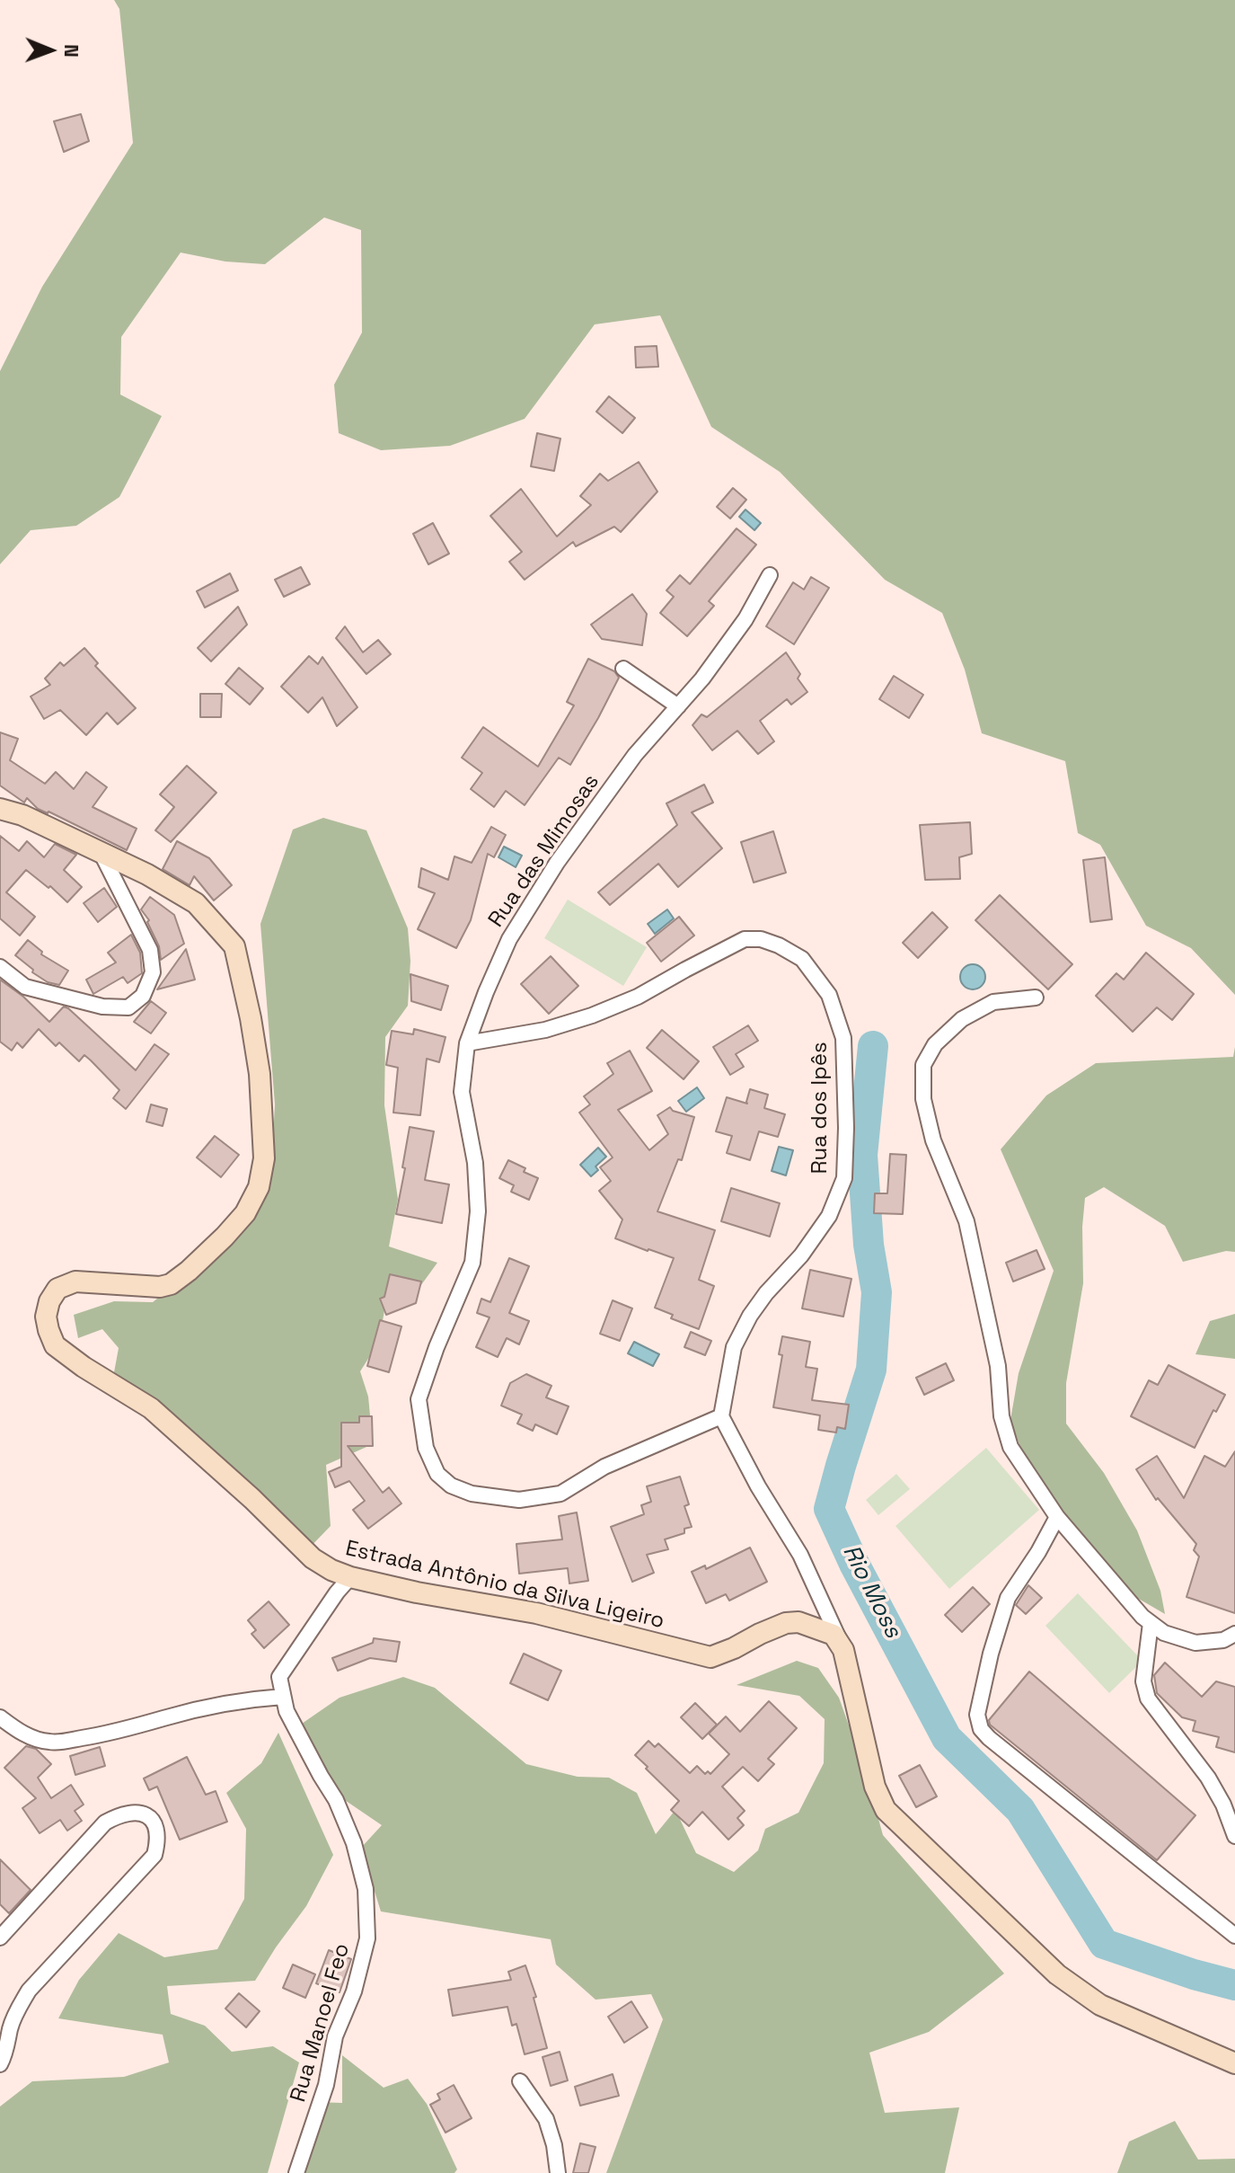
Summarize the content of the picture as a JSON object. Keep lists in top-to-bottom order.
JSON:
{
  "streets": {
    "street": [
      "Rua das Mimosas",
      "Rua dos Ipês",
      "Estrada Antônio da Silva Ligeiro",
      "Rua Manoel Feo"
    ]
  },
  "crossings": [
    ["Rua das Mimosas", "Rua dos Ipês"]
  ],
  "water": ["Rio Moss"],
  "north": "right"
}
